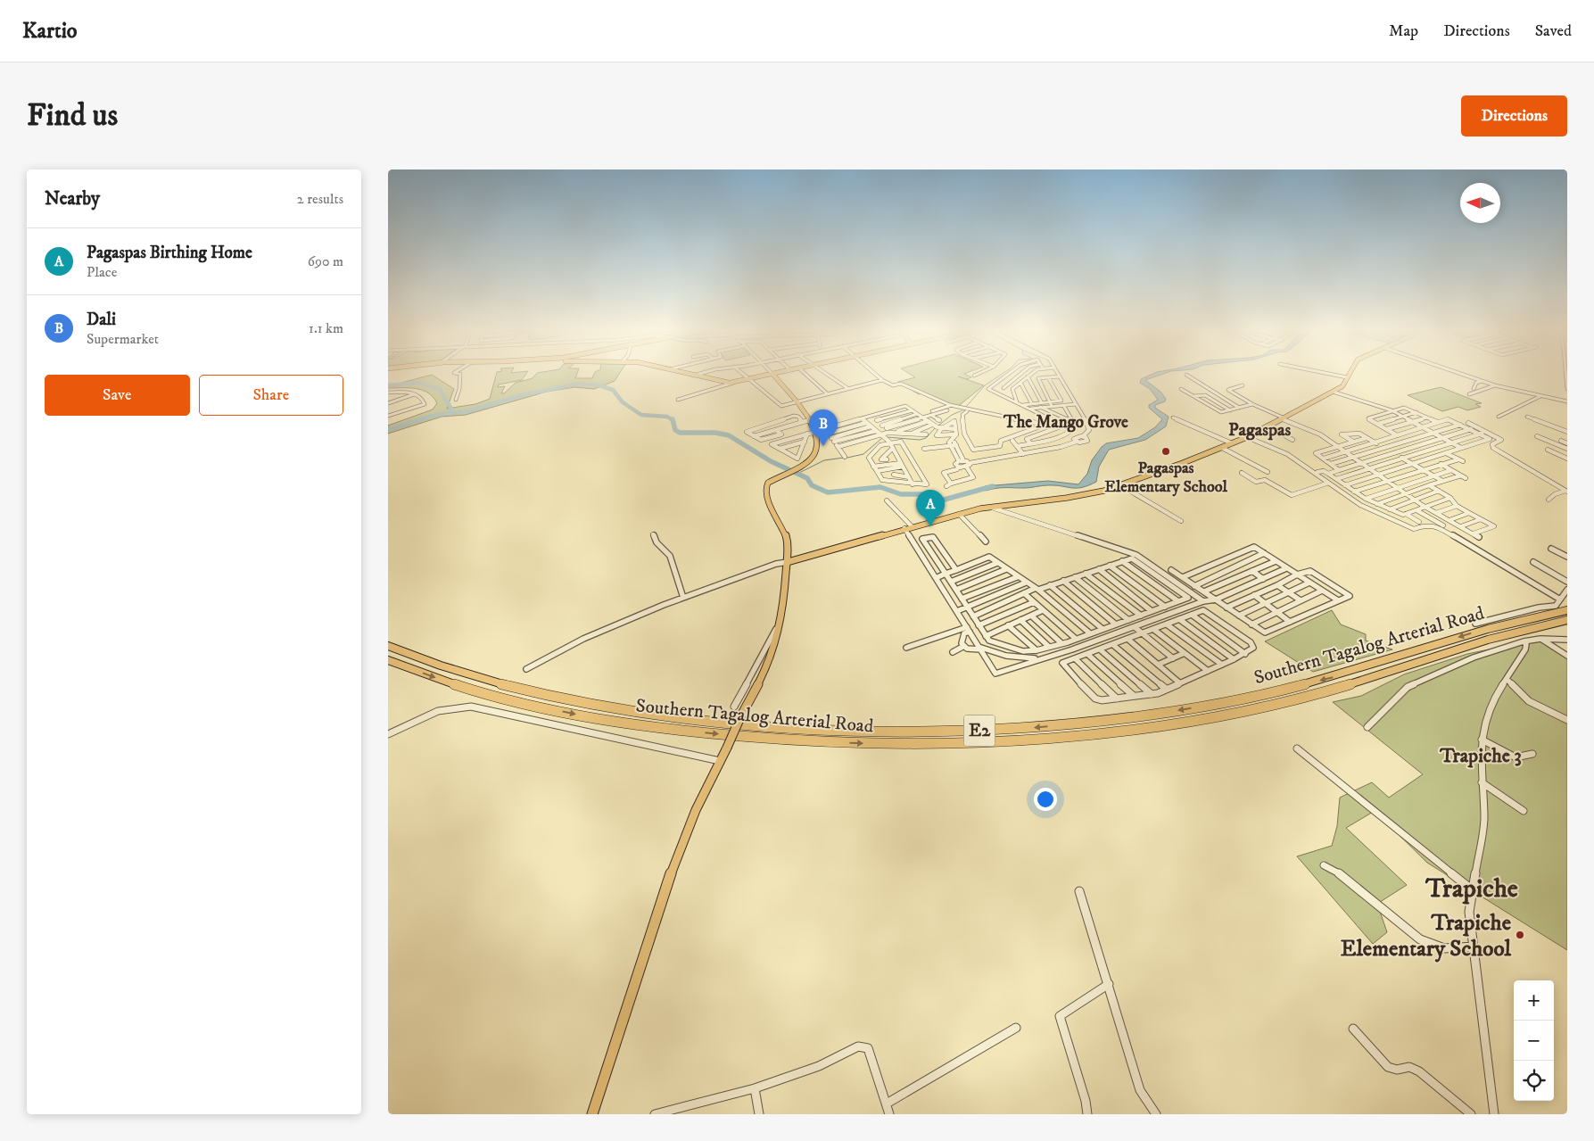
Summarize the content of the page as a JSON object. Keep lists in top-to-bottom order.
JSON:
{
  "streets": {
    "highway": ["Southern Tagalog Arterial Road", "E2"]
  },
  "districts": [
    "The Mango Grove",
    "Pagaspas",
    "Trapiche 3",
    "Trapiche"
  ],
  "places": ["Pagaspas Elementary School", "Trapiche Elementary School"],
  "north": "left",
  "page": {
    "header": "Kartio",
    "nav": ["Map", "Directions", "Saved"],
    "buttons": [
      "Directions",
      ["Save", "Share"]
    ],
    "title": "Find us",
    "heading": ["Nearby", "2 results"],
    "list": [
      {
        "mark": "A",
        "name": "Pagaspas Birthing Home",
        "note": "Place",
        "value": "690 m"
      },
      {
        "mark": "B",
        "name": "Dali",
        "note": "Supermarket",
        "value": "1.1 km"
      }
    ],
    "pins": ["B", "A"],
    "map_buttons": ["+", "−"]
  }
}
